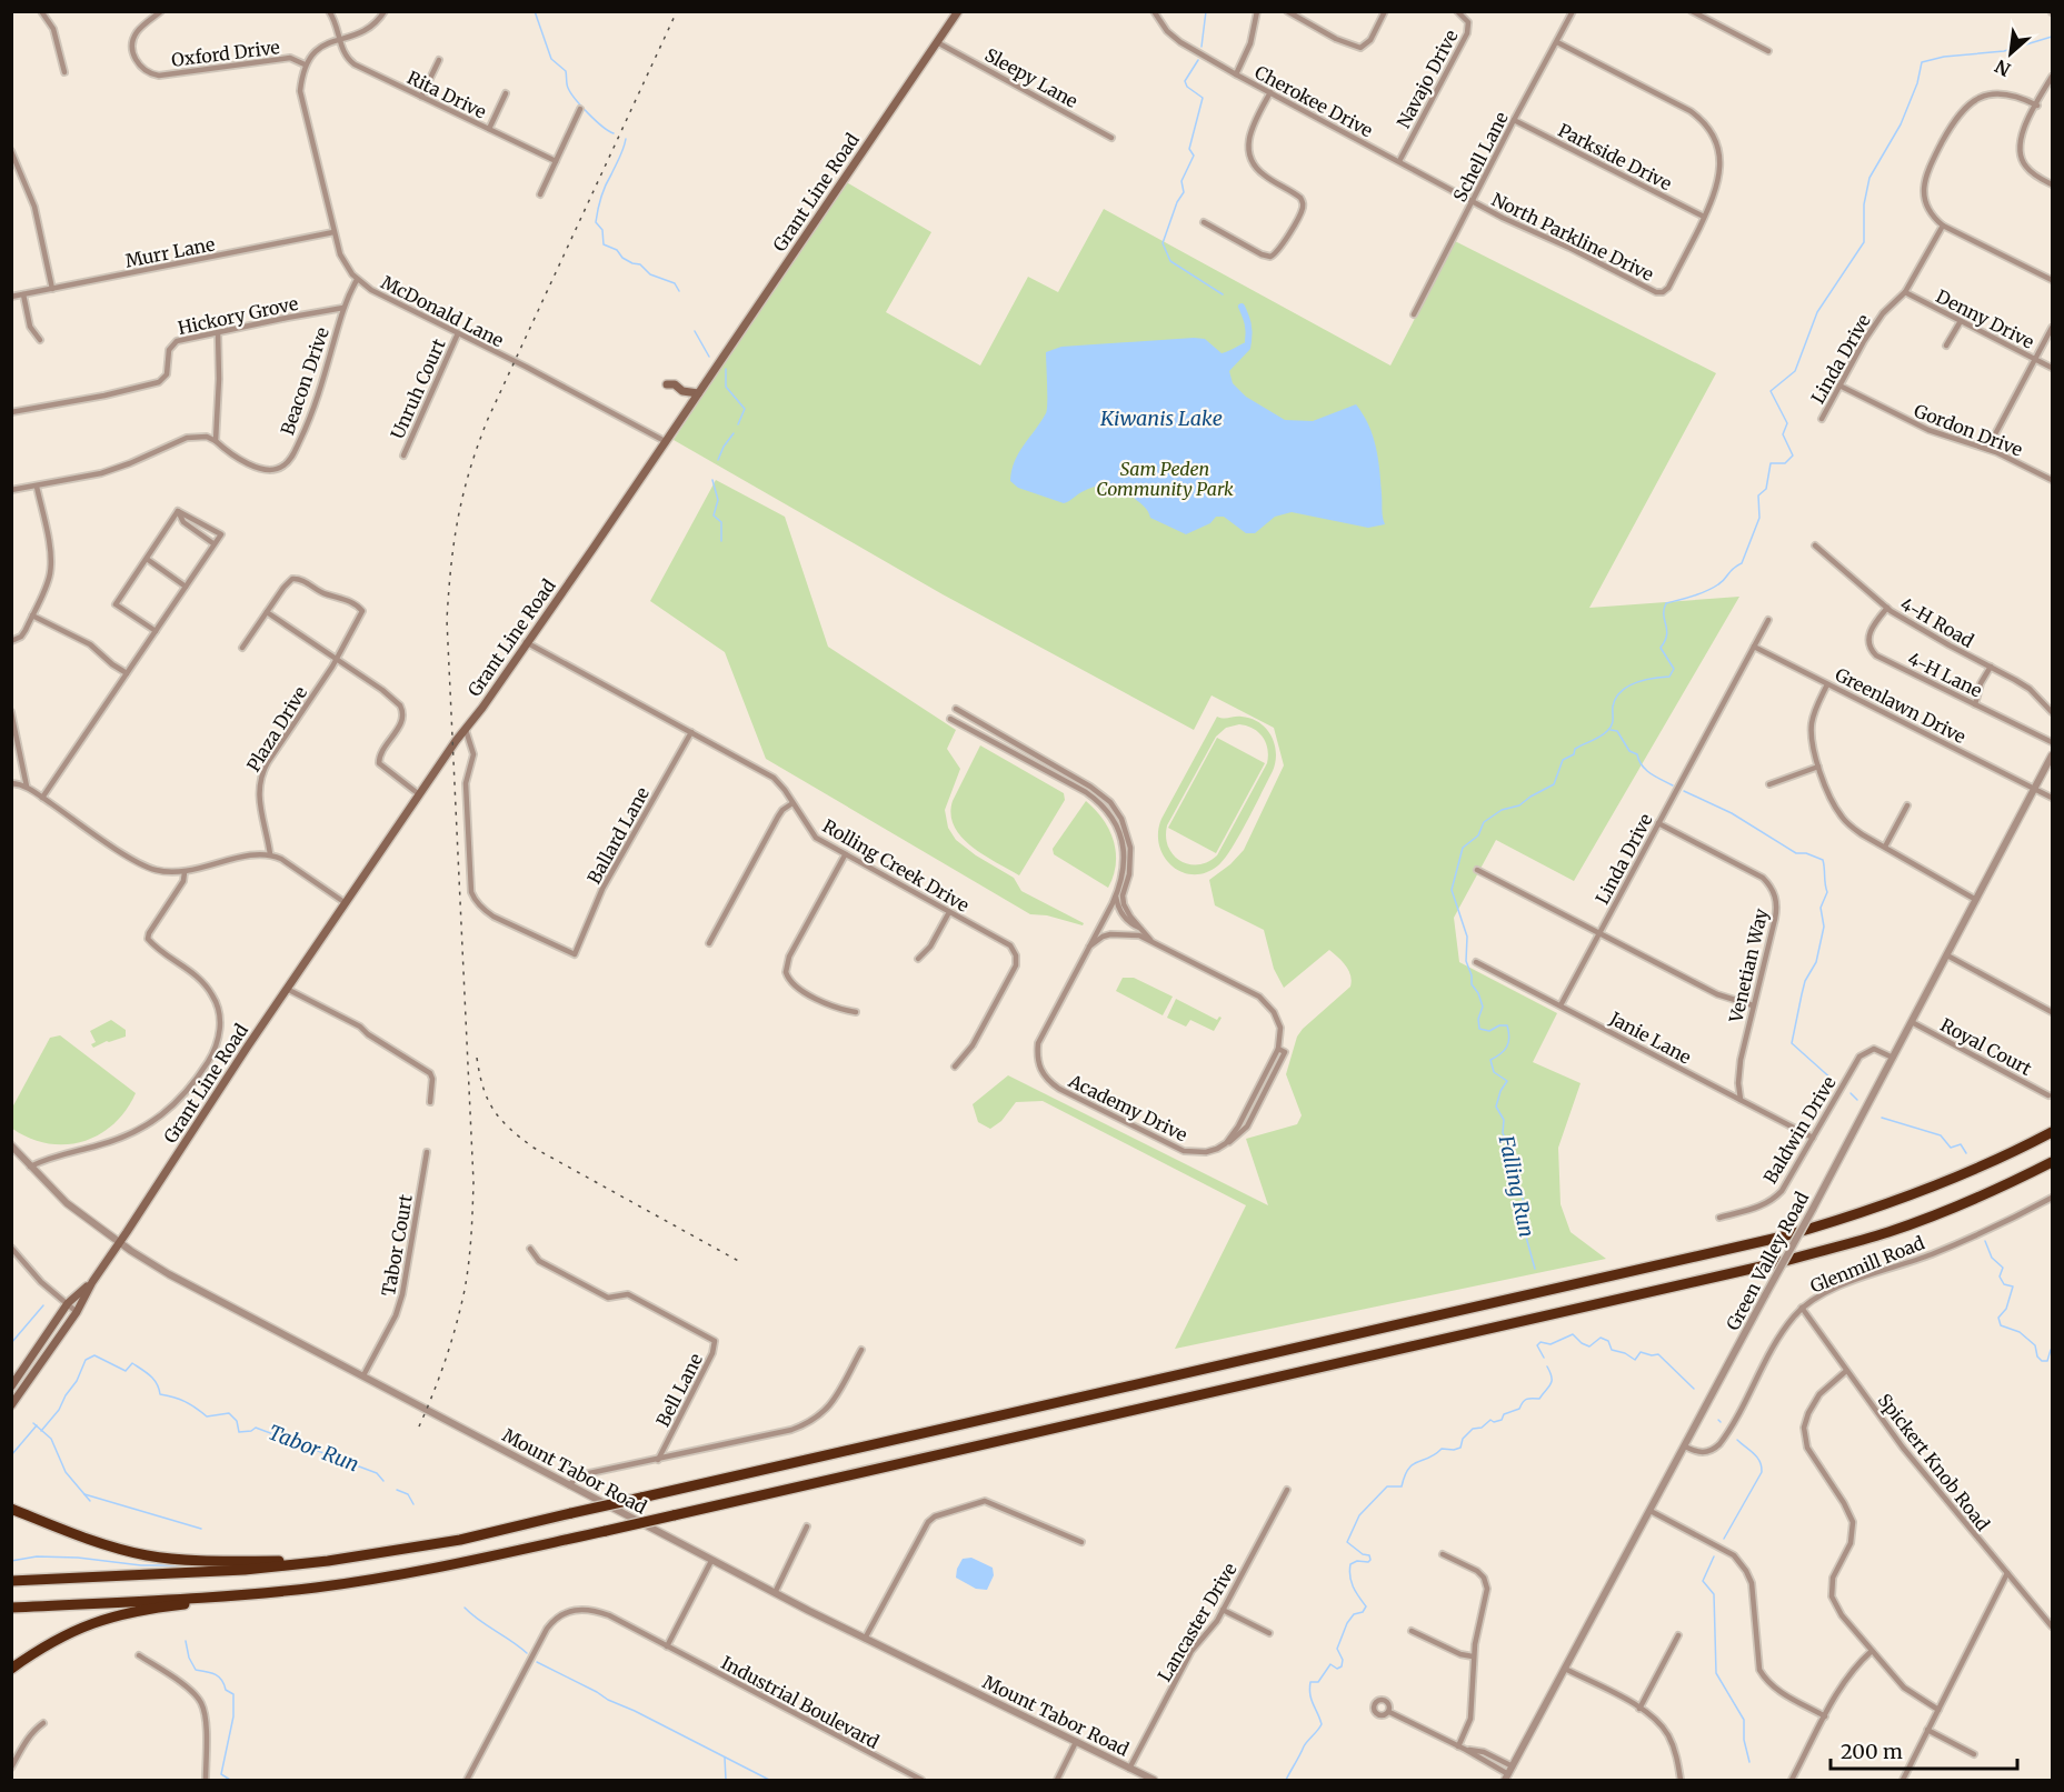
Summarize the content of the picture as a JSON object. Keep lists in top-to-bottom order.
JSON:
{
  "streets": {
    "main road": ["Grant Line Road"],
    "street": [
      "Oxford Drive",
      "Sleepy Lane",
      "Navajo Drive",
      "Rita Drive",
      "Cherokee Drive",
      "Schell Lane",
      "Parkside Drive",
      "North Parkline Drive",
      "Murr Lane",
      "McDonald Lane",
      "Hickory Grove",
      "Denny Drive",
      "Linda Drive",
      "Beacon Drive",
      "Unruh Court",
      "Gordon Drive",
      "4-H Road",
      "4-H Lane",
      "Greenlawn Drive",
      "Plaza Drive",
      "Ballard Lane",
      "Rolling Creek Drive",
      "Venetian Way",
      "Janie Lane",
      "Royal Court",
      "Academy Drive",
      "Baldwin Drive",
      "Tabor Court",
      "Green Valley Road",
      "Glenmill Road",
      "Bell Lane",
      "Spickert Knob Road",
      "Mount Tabor Road",
      "Lancaster Drive",
      "Industrial Boulevard"
    ]
  },
  "crossings": [
    ["Oxford Drive", "McDonald Lane"],
    ["Sleepy Lane", "Grant Line Road"],
    ["Navajo Drive", "Cherokee Drive"],
    ["Cherokee Drive", "Schell Lane"],
    ["Cherokee Drive", "North Parkline Drive"],
    ["Schell Lane", "Parkside Drive"],
    ["Schell Lane", "North Parkline Drive"],
    ["Parkside Drive", "North Parkline Drive"],
    ["Grant Line Road", "McDonald Lane"],
    ["Grant Line Road", "Ballard Lane"],
    ["Grant Line Road", "Rolling Creek Drive"],
    ["Grant Line Road", "Mount Tabor Road"],
    ["Murr Lane", "McDonald Lane"],
    ["McDonald Lane", "Beacon Drive"],
    ["McDonald Lane", "Unruh Court"],
    ["Hickory Grove", "Beacon Drive"],
    ["Denny Drive", "Linda Drive"],
    ["Linda Drive", "Gordon Drive"],
    ["Linda Drive", "Greenlawn Drive"],
    ["Linda Drive", "Venetian Way"],
    ["Linda Drive", "Janie Lane"],
    ["4-H Road", "4-H Lane"],
    ["Greenlawn Drive", "Green Valley Road"],
    ["Ballard Lane", "Rolling Creek Drive"],
    ["Venetian Way", "Janie Lane"],
    ["Janie Lane", "Baldwin Drive"],
    ["Royal Court", "Green Valley Road"],
    ["Baldwin Drive", "Green Valley Road"],
    ["Tabor Court", "Mount Tabor Road"],
    ["Green Valley Road", "Glenmill Road"],
    ["Glenmill Road", "Spickert Knob Road"],
    ["Bell Lane", "Mount Tabor Road"],
    ["Mount Tabor Road", "Lancaster Drive"]
  ],
  "water": ["Kiwanis Lake", "Falling Run", "Tabor Run"],
  "parks": ["Sam Peden Community Park"],
  "scale_bar": "200 m",
  "north": "bottom left"
}
